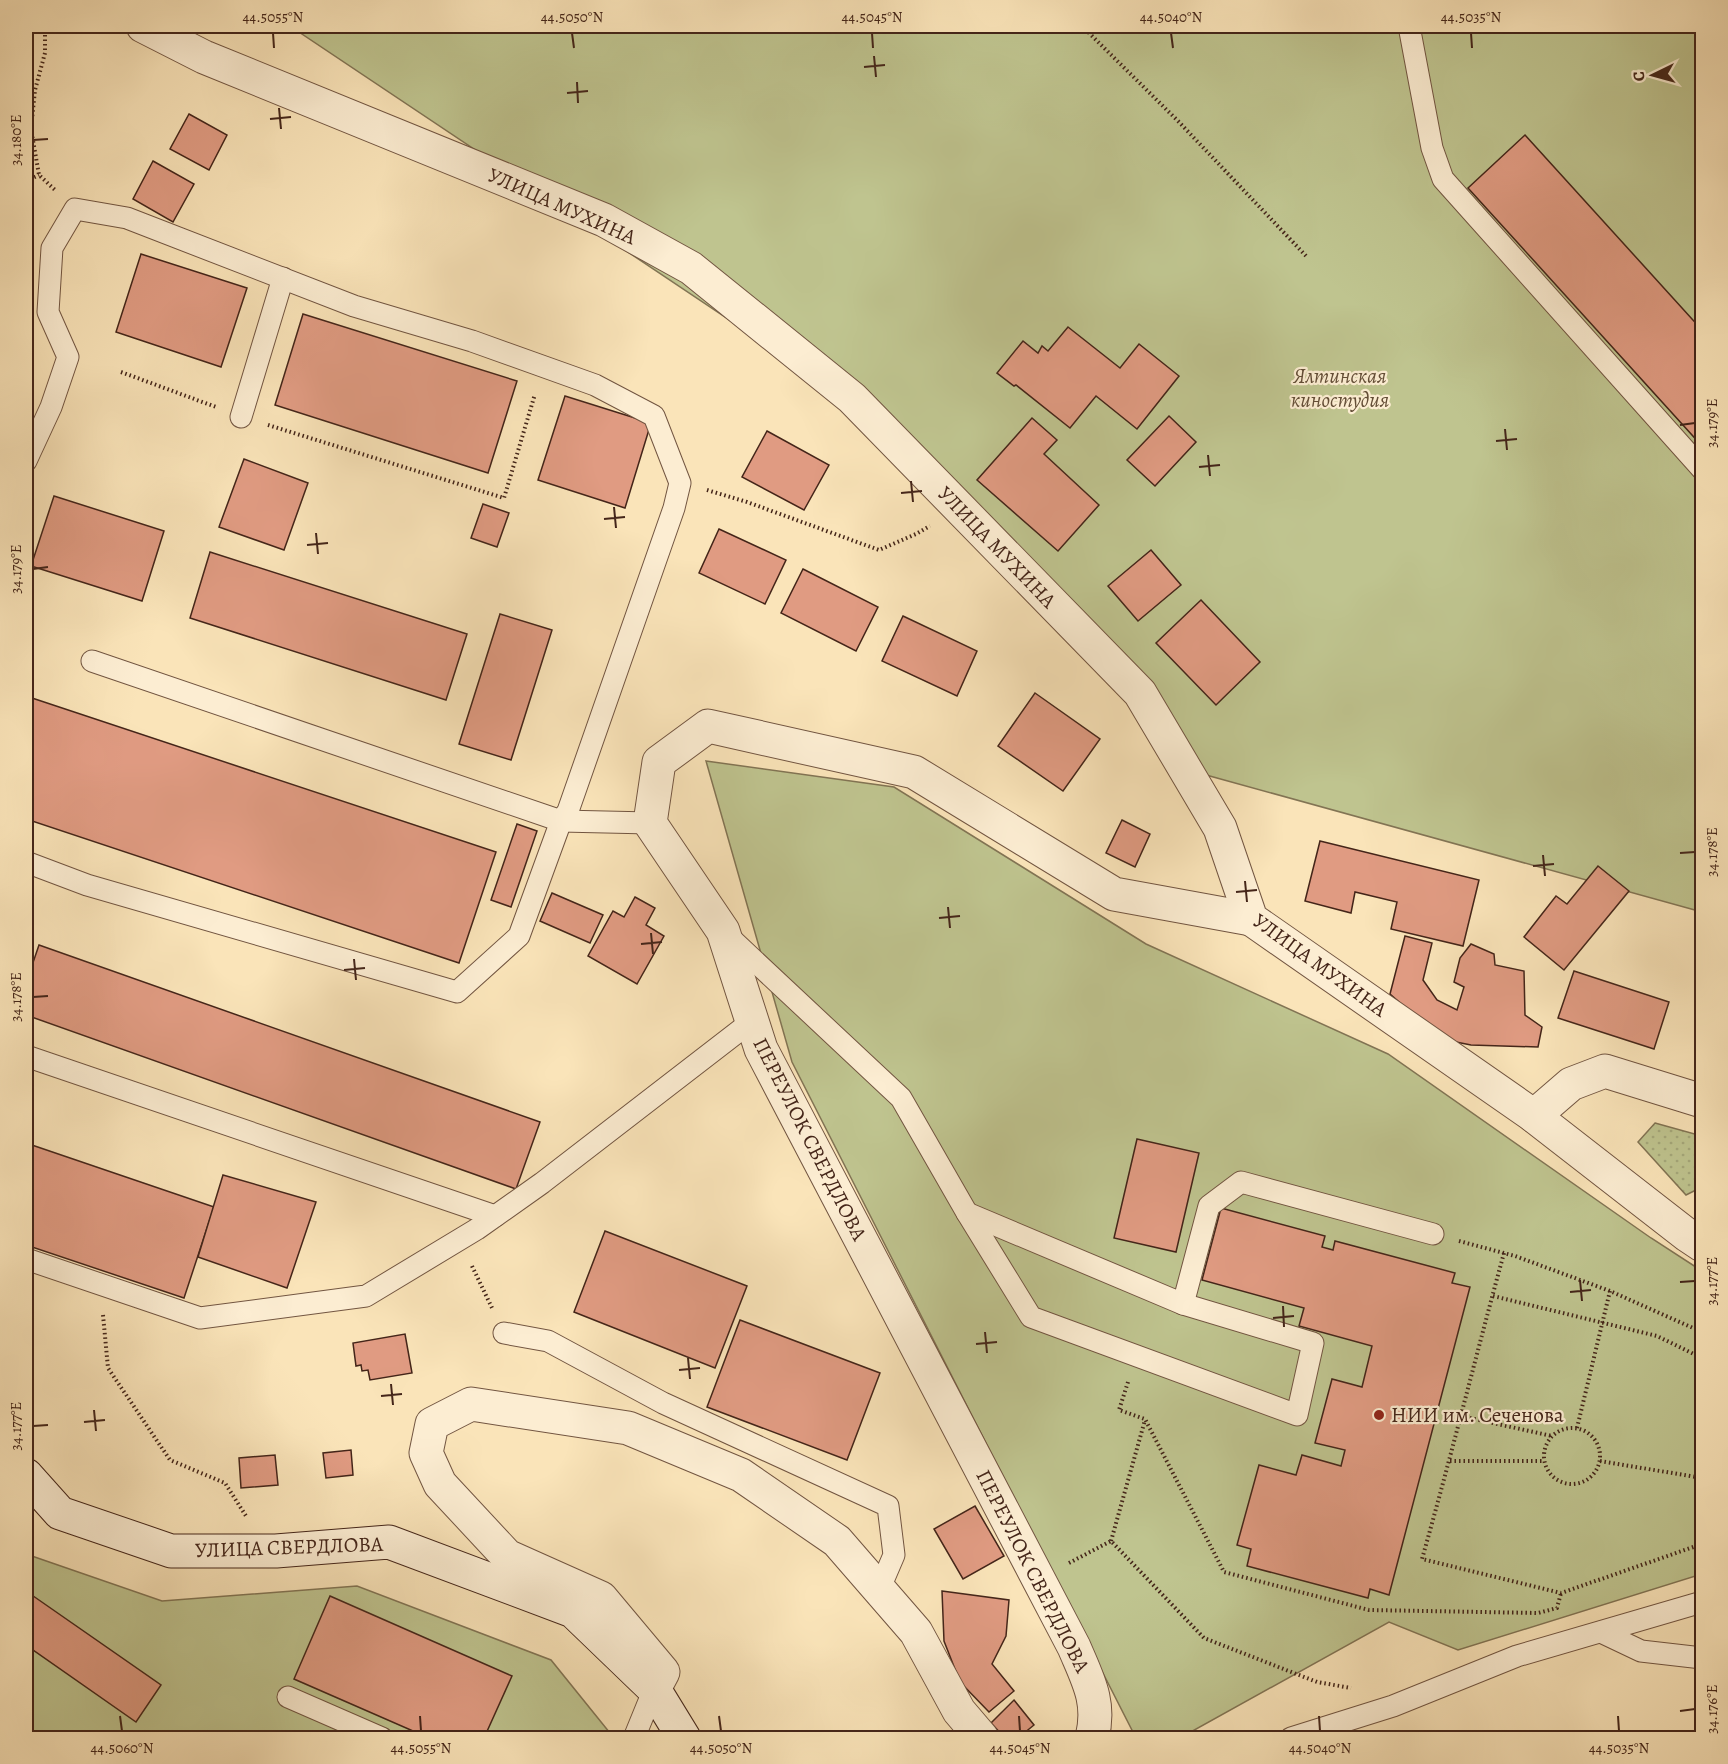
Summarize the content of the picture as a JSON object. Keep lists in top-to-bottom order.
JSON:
{
  "streets": {
    "street": ["УЛИЦА МУХИНА", "ПЕРЕУЛОК СВЕРДЛОВА", "УЛИЦА СВЕРДЛОВА"]
  },
  "parks": ["Ялтинская киностудия"],
  "places": ["НИИ им. Сеченова"],
  "north": "left",
  "coordinates": [
    "44.5055°N",
    "44.5050°N",
    "44.5045°N",
    "44.5040°N",
    "44.5035°N",
    "34.180°E",
    "34.179°E",
    "34.178°E",
    "34.177°E",
    "34.176°E",
    "44.5060°N"
  ]
}
